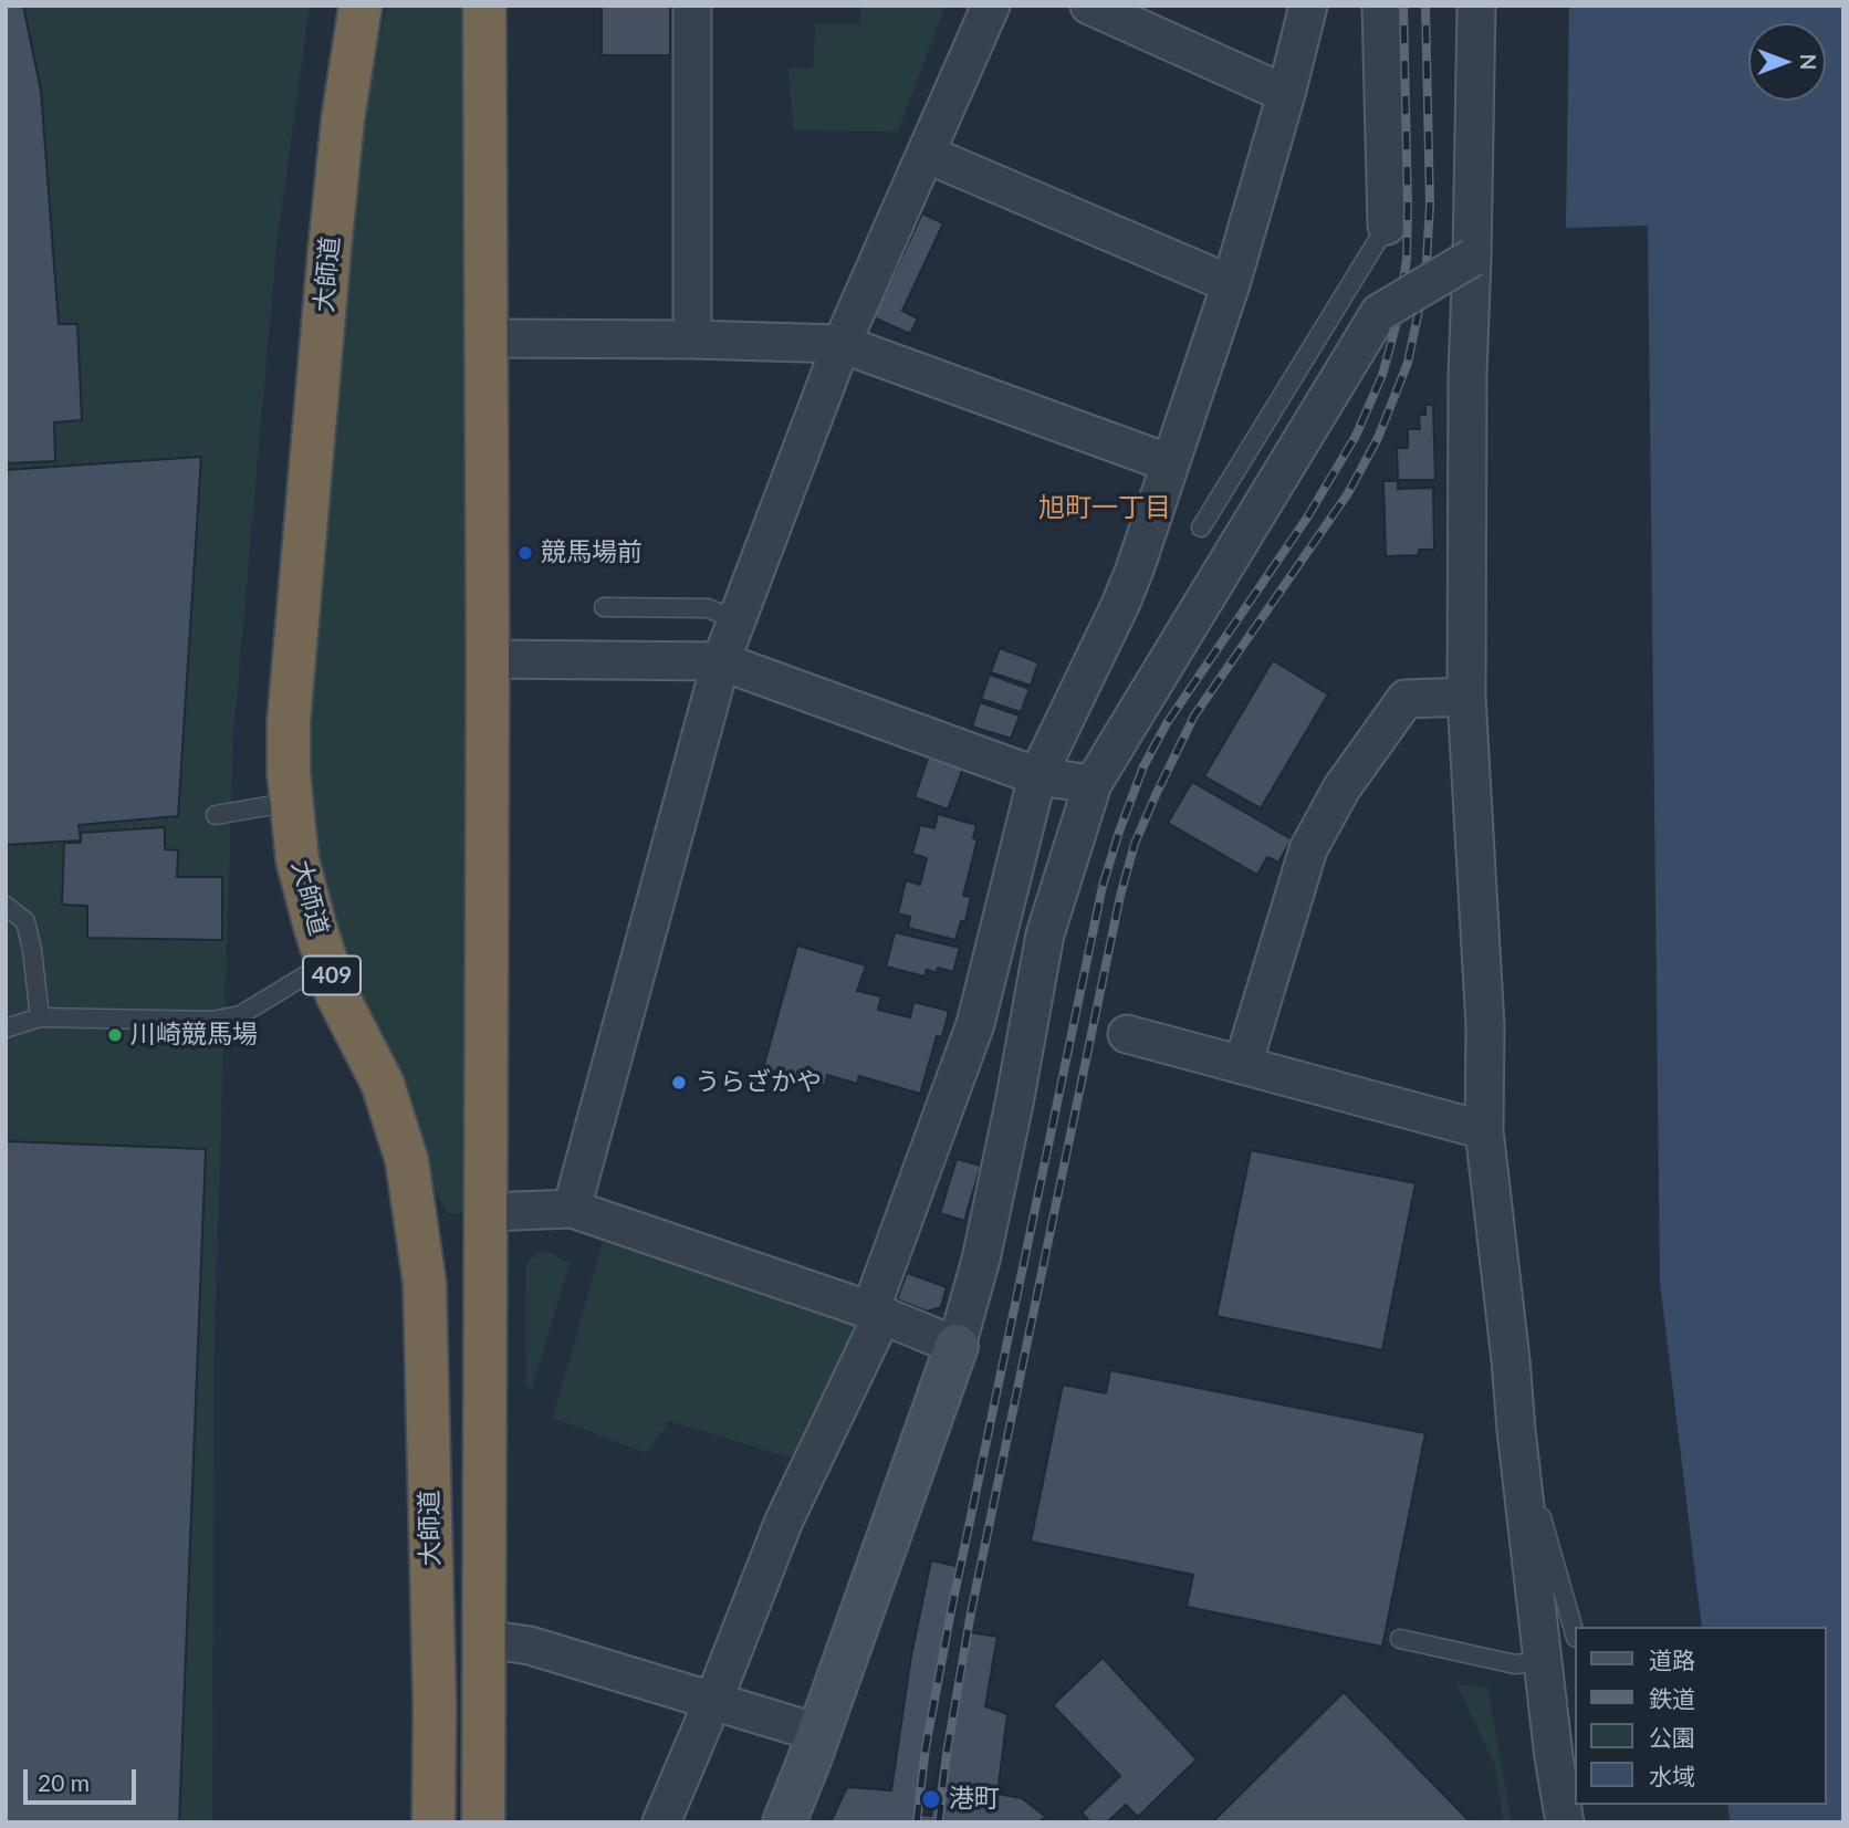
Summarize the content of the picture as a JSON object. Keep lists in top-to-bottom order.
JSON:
{
  "streets": {
    "highway": ["大師道", "409"]
  },
  "districts": ["旭町一丁目"],
  "places": [
    "競馬場前",
    "川崎競馬場",
    "うらざかや",
    "港町"
  ],
  "legend": [
    "道路",
    "鉄道",
    "公園",
    "水域"
  ],
  "scale_bar": "20 m",
  "north": "right"
}
